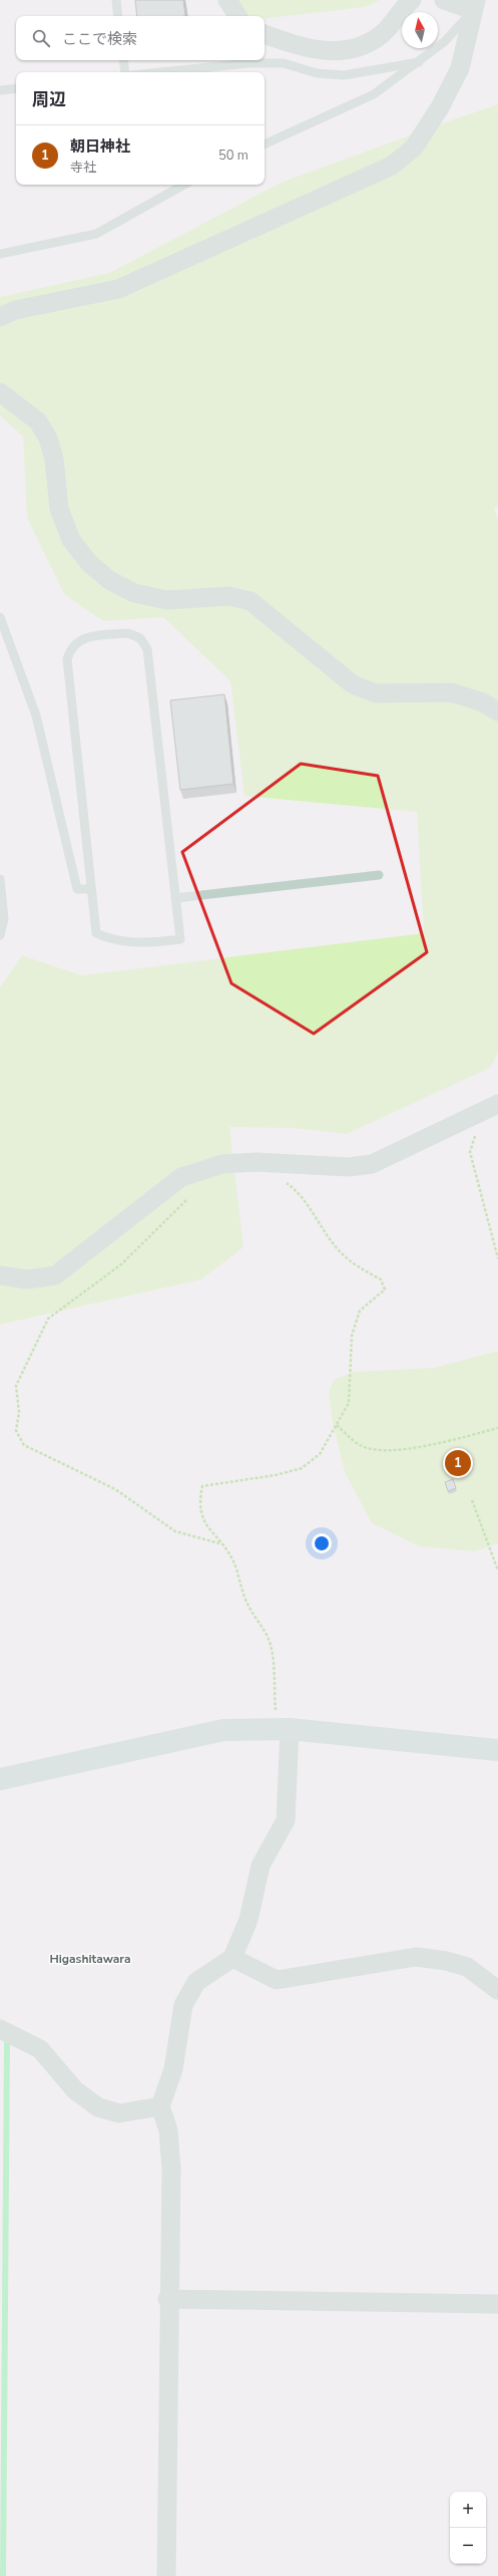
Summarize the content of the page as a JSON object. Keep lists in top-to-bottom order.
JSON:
{
  "districts": ["Higashitawara"],
  "north": "top",
  "page": {
    "search": "ここで検索",
    "heading": "周辺",
    "list": [
      {
        "mark": "1",
        "name": "朝日神社",
        "note": "寺社",
        "value": "50 m"
      }
    ],
    "pins": "1",
    "map_buttons": ["+", "−"]
  }
}
